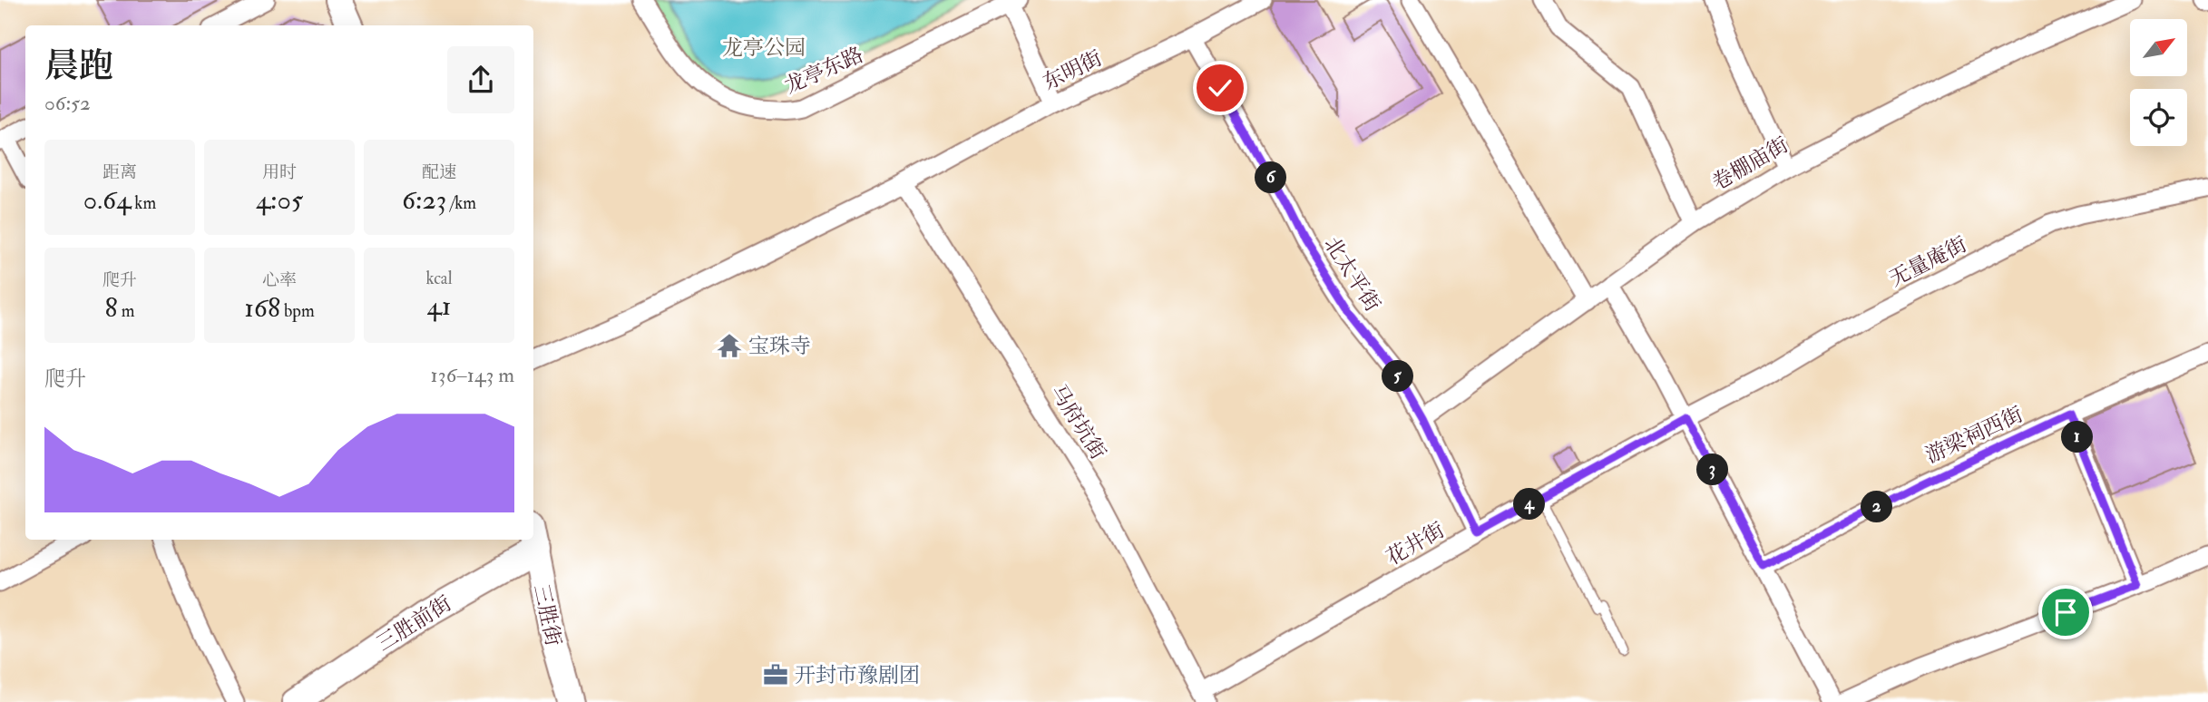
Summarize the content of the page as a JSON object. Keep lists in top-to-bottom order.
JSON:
{
  "streets": {
    "street": [
      "龙亭东路",
      "东明街",
      "卷棚庙街",
      "无量庵街",
      "北太平街",
      "马府坑街",
      "游梁祠西街",
      "花井街",
      "三胜街",
      "三胜前街"
    ]
  },
  "crossings": [
    ["东明街", "北太平街"],
    ["东明街", "马府坑街"],
    ["卷棚庙街", "北太平街"],
    ["无量庵街", "花井街"],
    ["北太平街", "花井街"],
    ["马府坑街", "花井街"],
    ["三胜街", "三胜前街"]
  ],
  "parks": ["龙亭公园"],
  "places": {
    "temple": ["宝珠寺"],
    "office": ["开封市豫剧团"]
  },
  "north": "top right",
  "page": {
    "heading": ["晨跑", "06:52"],
    "stats": [
      ["距离", "0.64 km"],
      ["用时", "4:05"],
      ["配速", "6:23 /km"],
      ["爬升", "8 m"],
      ["心率", "168 bpm"],
      ["kcal", "41"]
    ],
    "pins": [
      "6",
      "5",
      "1",
      "3",
      "4",
      "2"
    ],
    "chart": ["爬升", "136–143 m"]
  }
}
